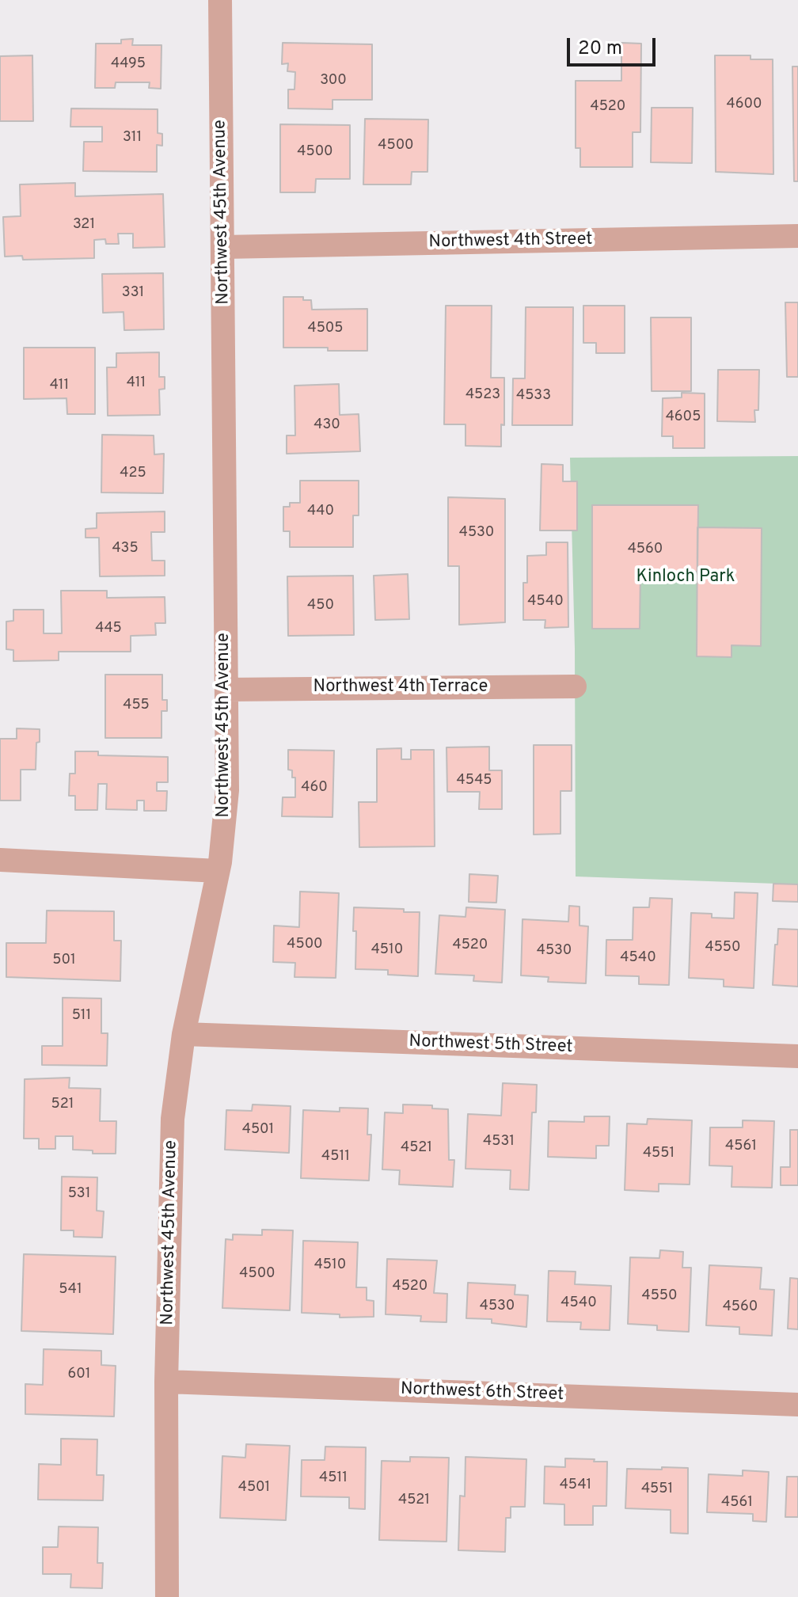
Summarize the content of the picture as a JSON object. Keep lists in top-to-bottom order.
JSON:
{
  "streets": {
    "street": [
      "Northwest 45th Avenue",
      "Northwest 4th Street",
      "Northwest 4th Terrace",
      "Northwest 5th Street",
      "Northwest 6th Street"
    ]
  },
  "crossings": [
    ["Northwest 45th Avenue", "Northwest 4th Street"],
    ["Northwest 45th Avenue", "Northwest 4th Terrace"],
    ["Northwest 45th Avenue", "Northwest 5th Street"],
    ["Northwest 45th Avenue", "Northwest 6th Street"]
  ],
  "parks": ["Kinloch Park"],
  "house_numbers": [
    "4495",
    "300",
    "4600",
    "4520",
    "311",
    "4500",
    "4500",
    "321",
    "331",
    "4505",
    "411",
    "411",
    "4523",
    "4533",
    "4605",
    "430",
    "425",
    "440",
    "4530",
    "435",
    "4560",
    "4540",
    "450",
    "445",
    "455",
    "4545",
    "460",
    "4500",
    "4520",
    "4550",
    "4510",
    "4530",
    "4540",
    "501",
    "511",
    "521",
    "4501",
    "4531",
    "4561",
    "4521",
    "4551",
    "4511",
    "531",
    "4510",
    "4500",
    "4520",
    "541",
    "4550",
    "4540",
    "4530",
    "4560",
    "601",
    "4511",
    "4541",
    "4501",
    "4551",
    "4521",
    "4561"
  ],
  "scale_bar": "20 m"
}
